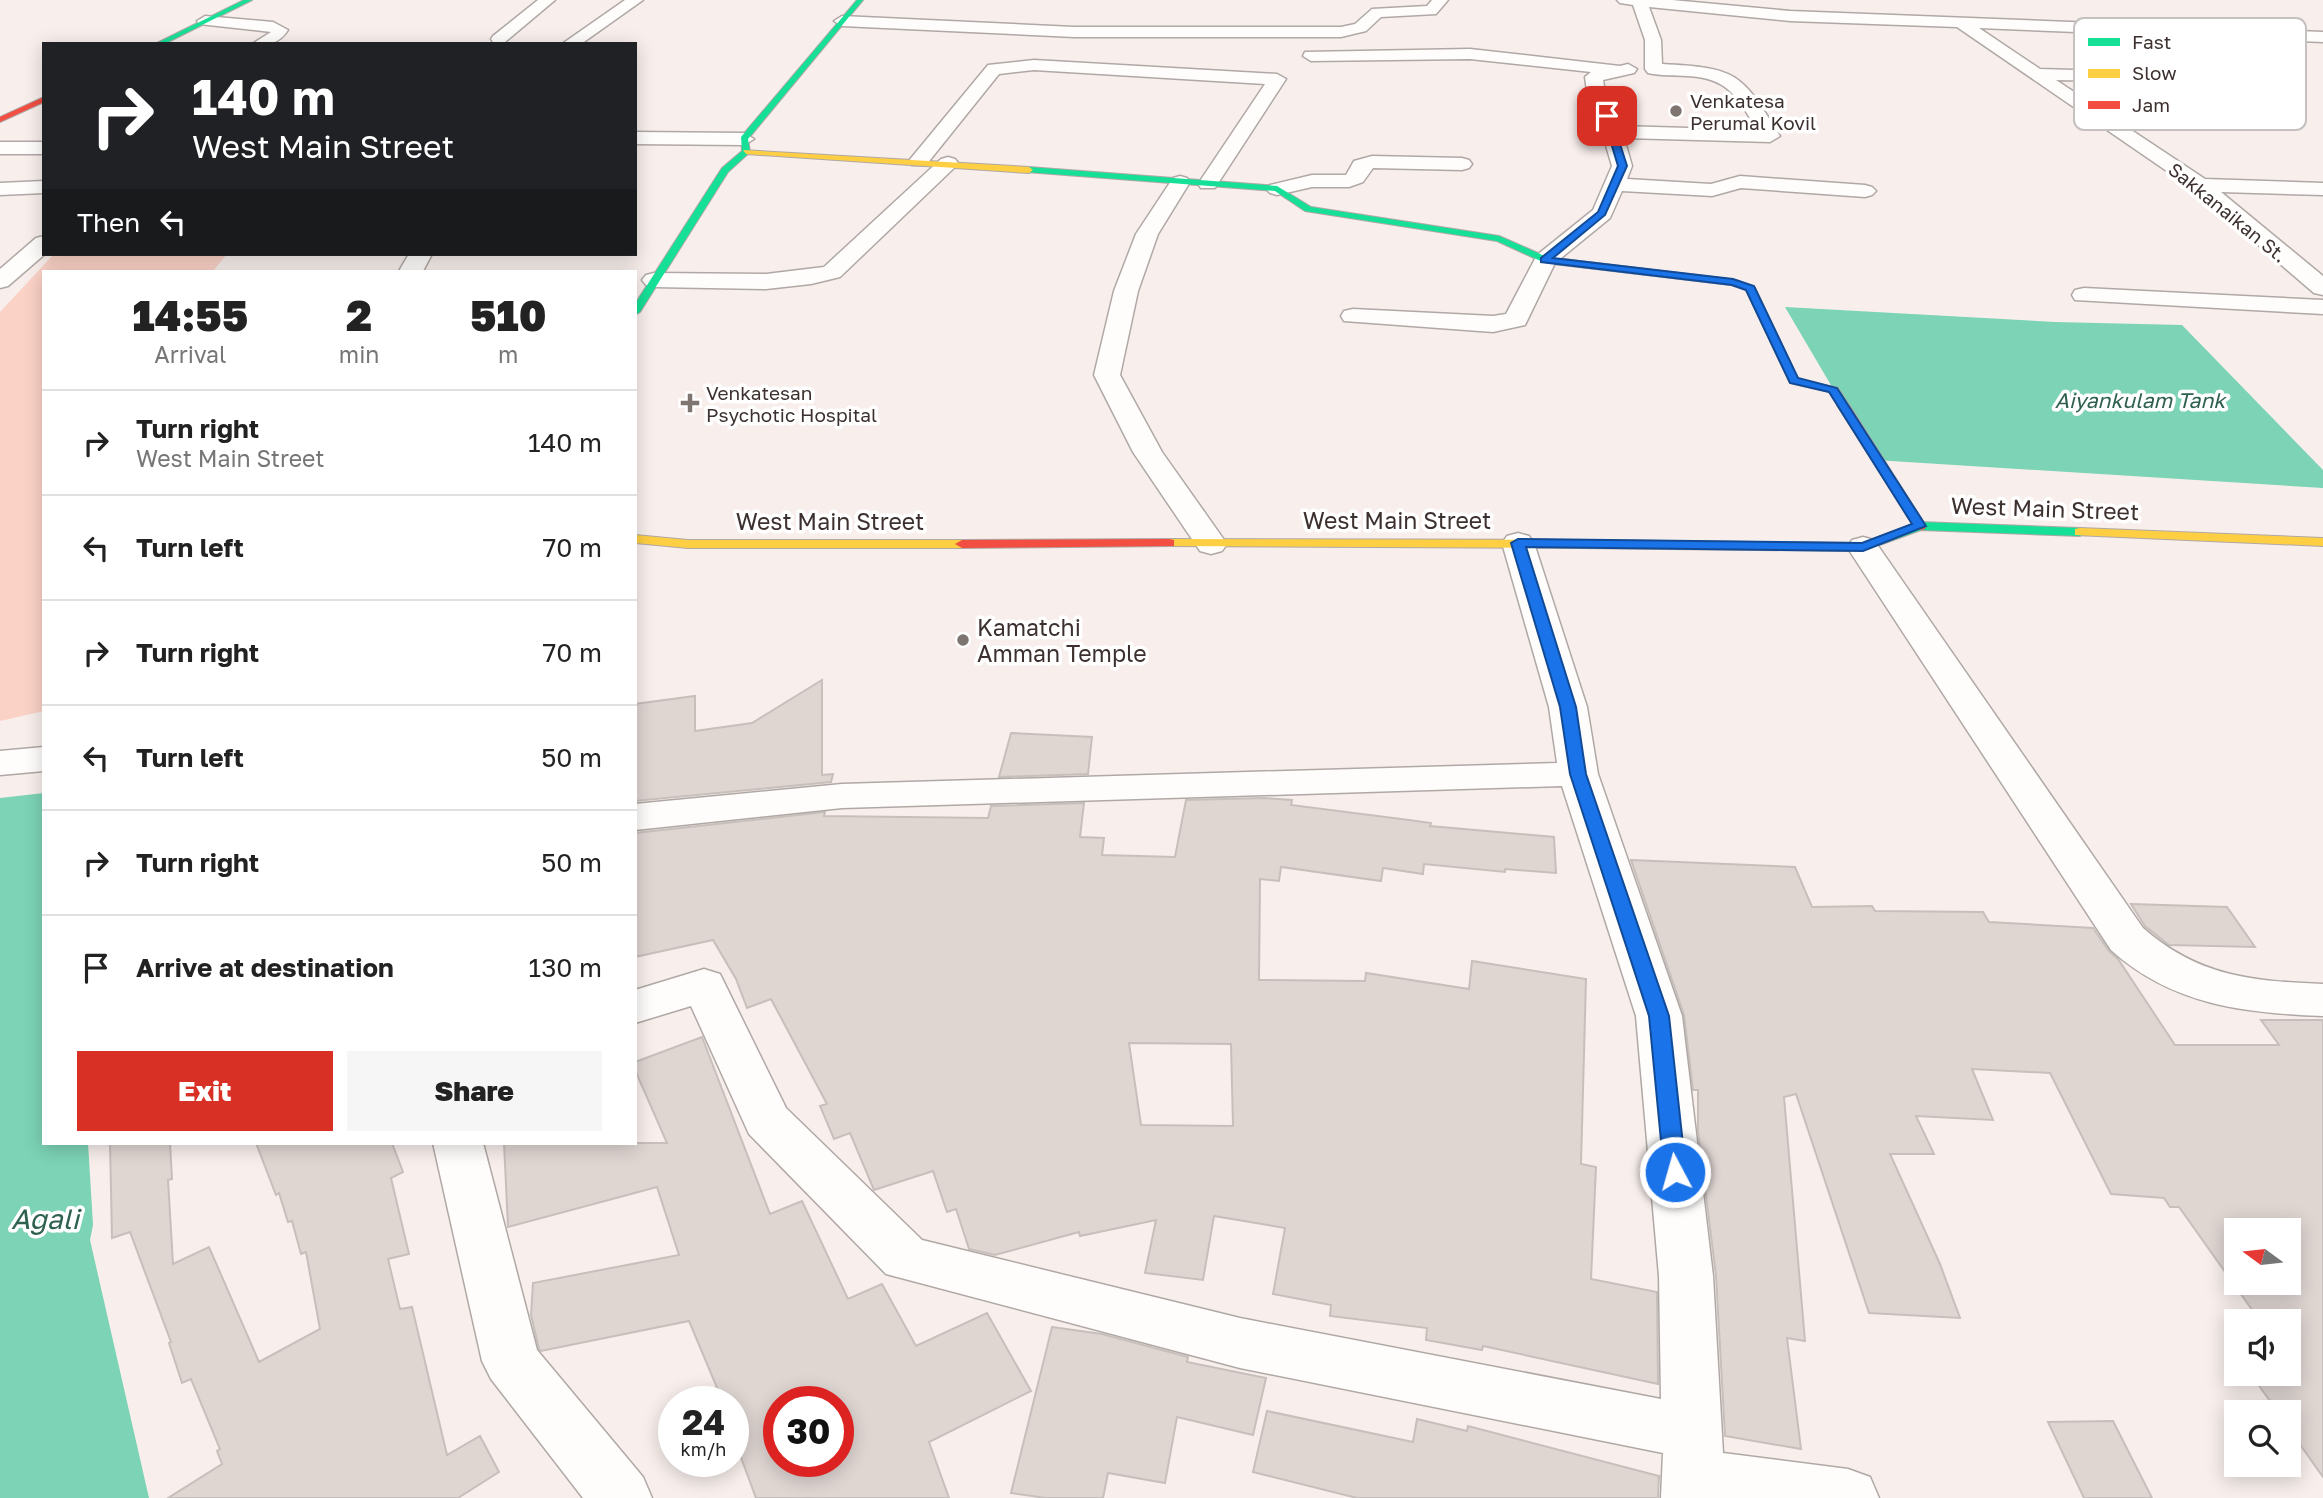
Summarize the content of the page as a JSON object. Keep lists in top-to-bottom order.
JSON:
{
  "streets": {
    "street": ["Sakkanaikan St.", "West Main Street"]
  },
  "water": ["Aiyankulam Tank", "Agali"],
  "places": {
    "other": ["Venkatesa Perumal Kovil", "Kamatchi Amman Temple"],
    "health": ["Venkatesan Psychotic Hospital"]
  },
  "legend": ["Fast", "Slow", "Jam"],
  "north": "left",
  "page": {
    "turn": ["140 m", "West Main Street"],
    "then": "Then",
    "eta": [
      "14:55",
      "Arrival",
      "2",
      "min",
      "510",
      "m"
    ],
    "list": [
      {
        "name": "Turn right",
        "note": "West Main Street",
        "value": "140 m"
      },
      {
        "name": "Turn left",
        "value": "70 m"
      },
      {
        "name": "Turn right",
        "value": "70 m"
      },
      {
        "name": "Turn left",
        "value": "50 m"
      },
      {
        "name": "Turn right",
        "value": "50 m"
      },
      {
        "name": "Arrive at destination",
        "value": "130 m"
      }
    ],
    "buttons": ["Exit", "Share"],
    "speed": "24 km/h",
    "limit": "30"
  }
}
